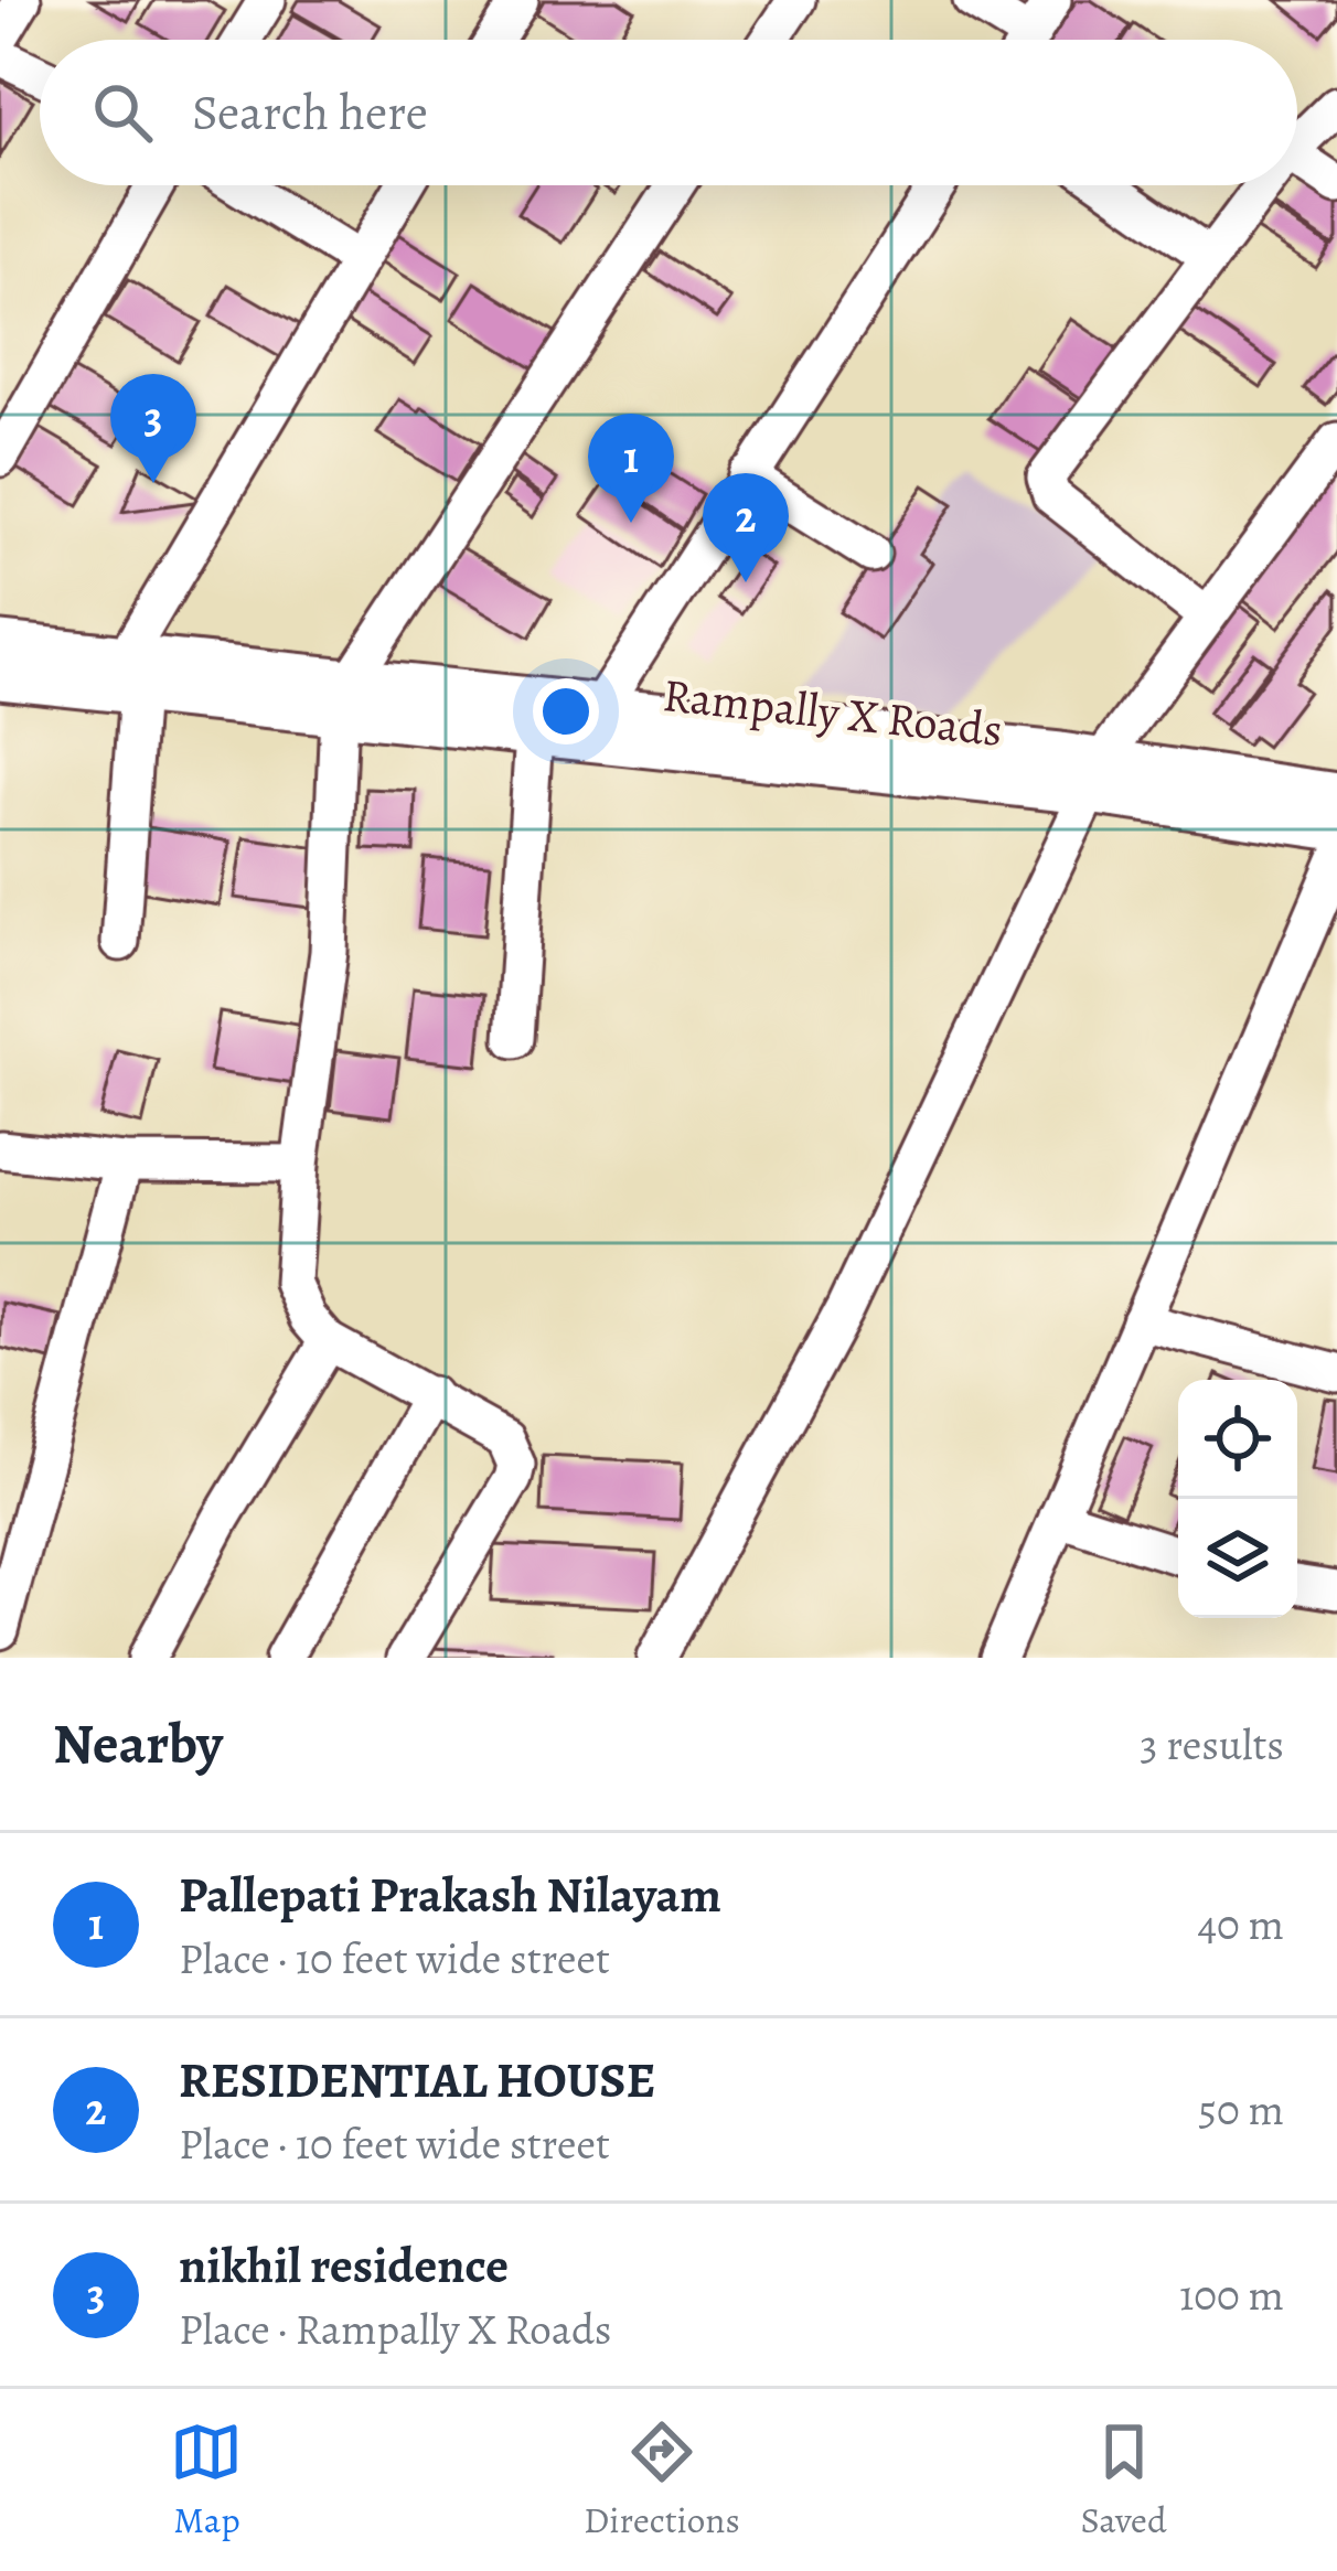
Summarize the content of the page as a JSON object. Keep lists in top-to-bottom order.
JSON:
{
  "streets": {
    "main road": ["Rampally X Roads"]
  },
  "page": {
    "search": "Search here",
    "pins": ["3", "1", "2"],
    "heading": ["Nearby", "3 results"],
    "list": [
      {
        "mark": "1",
        "name": "Pallepati Prakash Nilayam",
        "note": "Place · 10 feet wide street",
        "value": "40 m"
      },
      {
        "mark": "2",
        "name": "RESIDENTIAL HOUSE",
        "note": "Place · 10 feet wide street",
        "value": "50 m"
      },
      {
        "mark": "3",
        "name": "nikhil residence",
        "note": "Place · Rampally X Roads",
        "value": "100 m"
      }
    ],
    "nav": ["Map", "Directions", "Saved"]
  }
}
